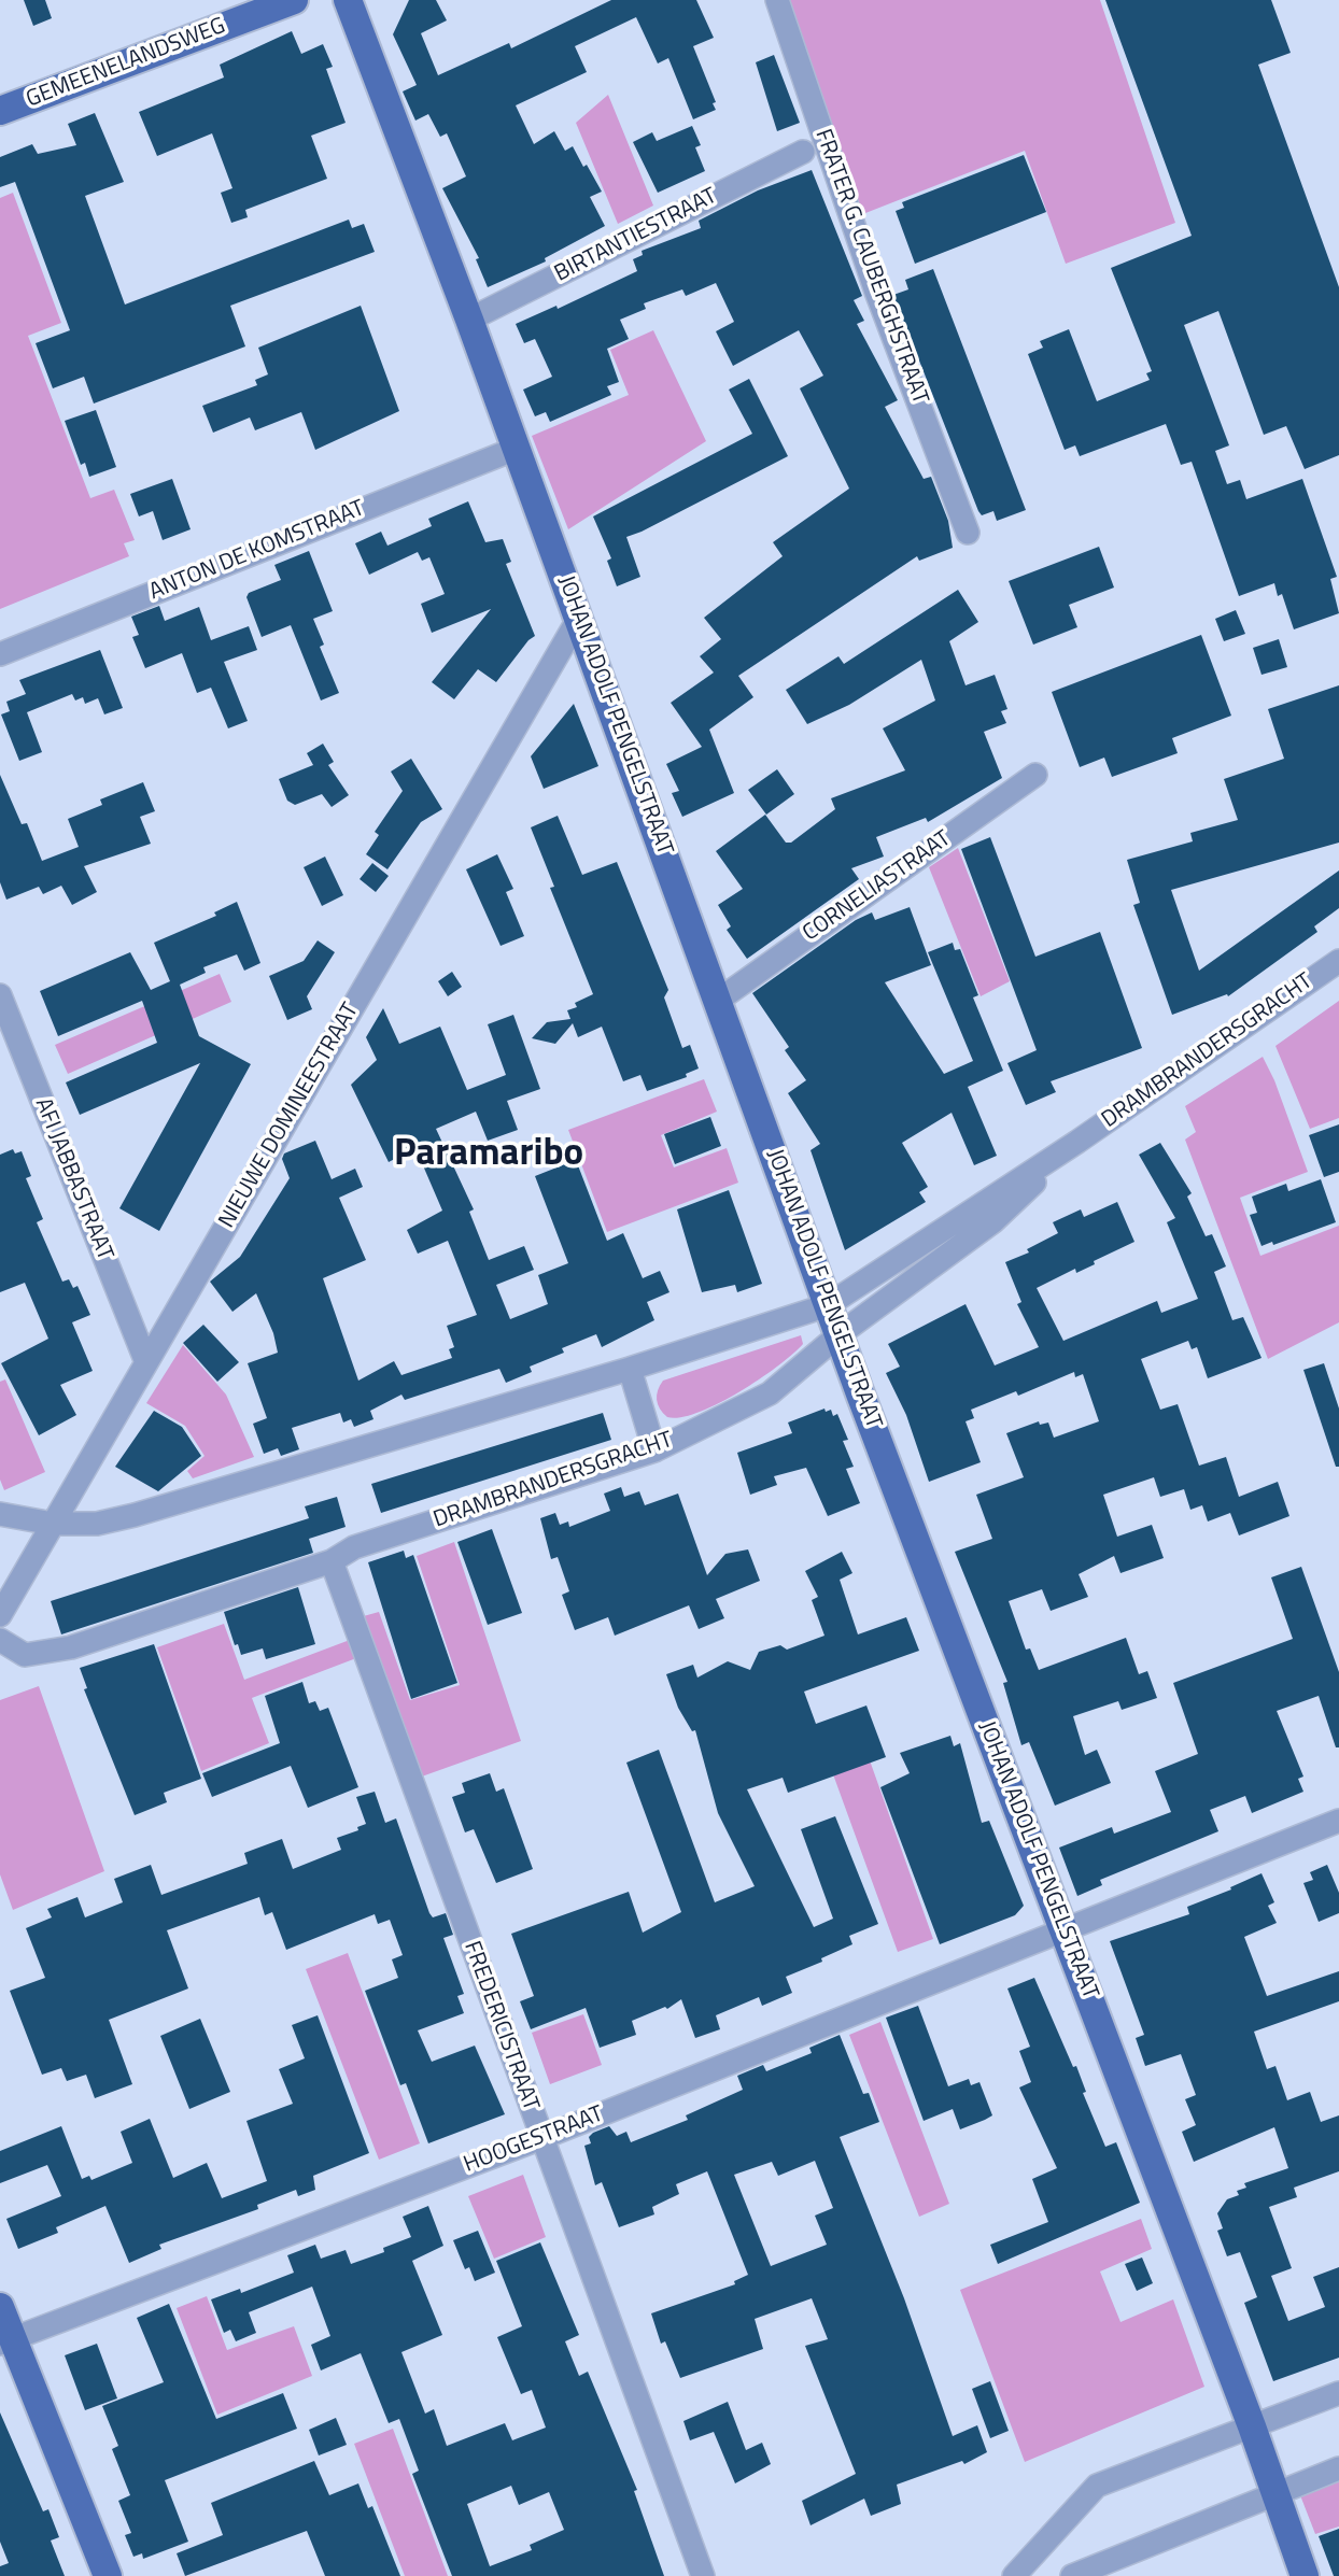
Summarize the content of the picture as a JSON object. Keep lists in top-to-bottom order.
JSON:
{
  "streets": {
    "main road": ["GEMEENELANDSWEG", "JOHAN ADOLF PENGELSTRAAT"],
    "street": [
      "BIRTANTIESTRAAT",
      "FRATER G. CAUBERGHSTRAAT",
      "ANTON DE KOMSTRAAT",
      "CORNELIASTRAAT",
      "DRAMBRANDERSGRACHT",
      "NIEUWE DOMINEESTRAAT",
      "AFI JABBASTRAAT",
      "FREDERICISTRAAT",
      "HOOGESTRAAT"
    ]
  },
  "crossings": [
    ["BIRTANTIESTRAAT", "JOHAN ADOLF PENGELSTRAAT"],
    ["ANTON DE KOMSTRAAT", "JOHAN ADOLF PENGELSTRAAT"],
    ["JOHAN ADOLF PENGELSTRAAT", "CORNELIASTRAAT"],
    ["JOHAN ADOLF PENGELSTRAAT", "DRAMBRANDERSGRACHT"],
    ["JOHAN ADOLF PENGELSTRAAT", "NIEUWE DOMINEESTRAAT"],
    ["JOHAN ADOLF PENGELSTRAAT", "HOOGESTRAAT"],
    ["DRAMBRANDERSGRACHT", "NIEUWE DOMINEESTRAAT"],
    ["DRAMBRANDERSGRACHT", "FREDERICISTRAAT"],
    ["NIEUWE DOMINEESTRAAT", "AFI JABBASTRAAT"],
    ["FREDERICISTRAAT", "HOOGESTRAAT"]
  ],
  "districts": ["Paramaribo"]
}
